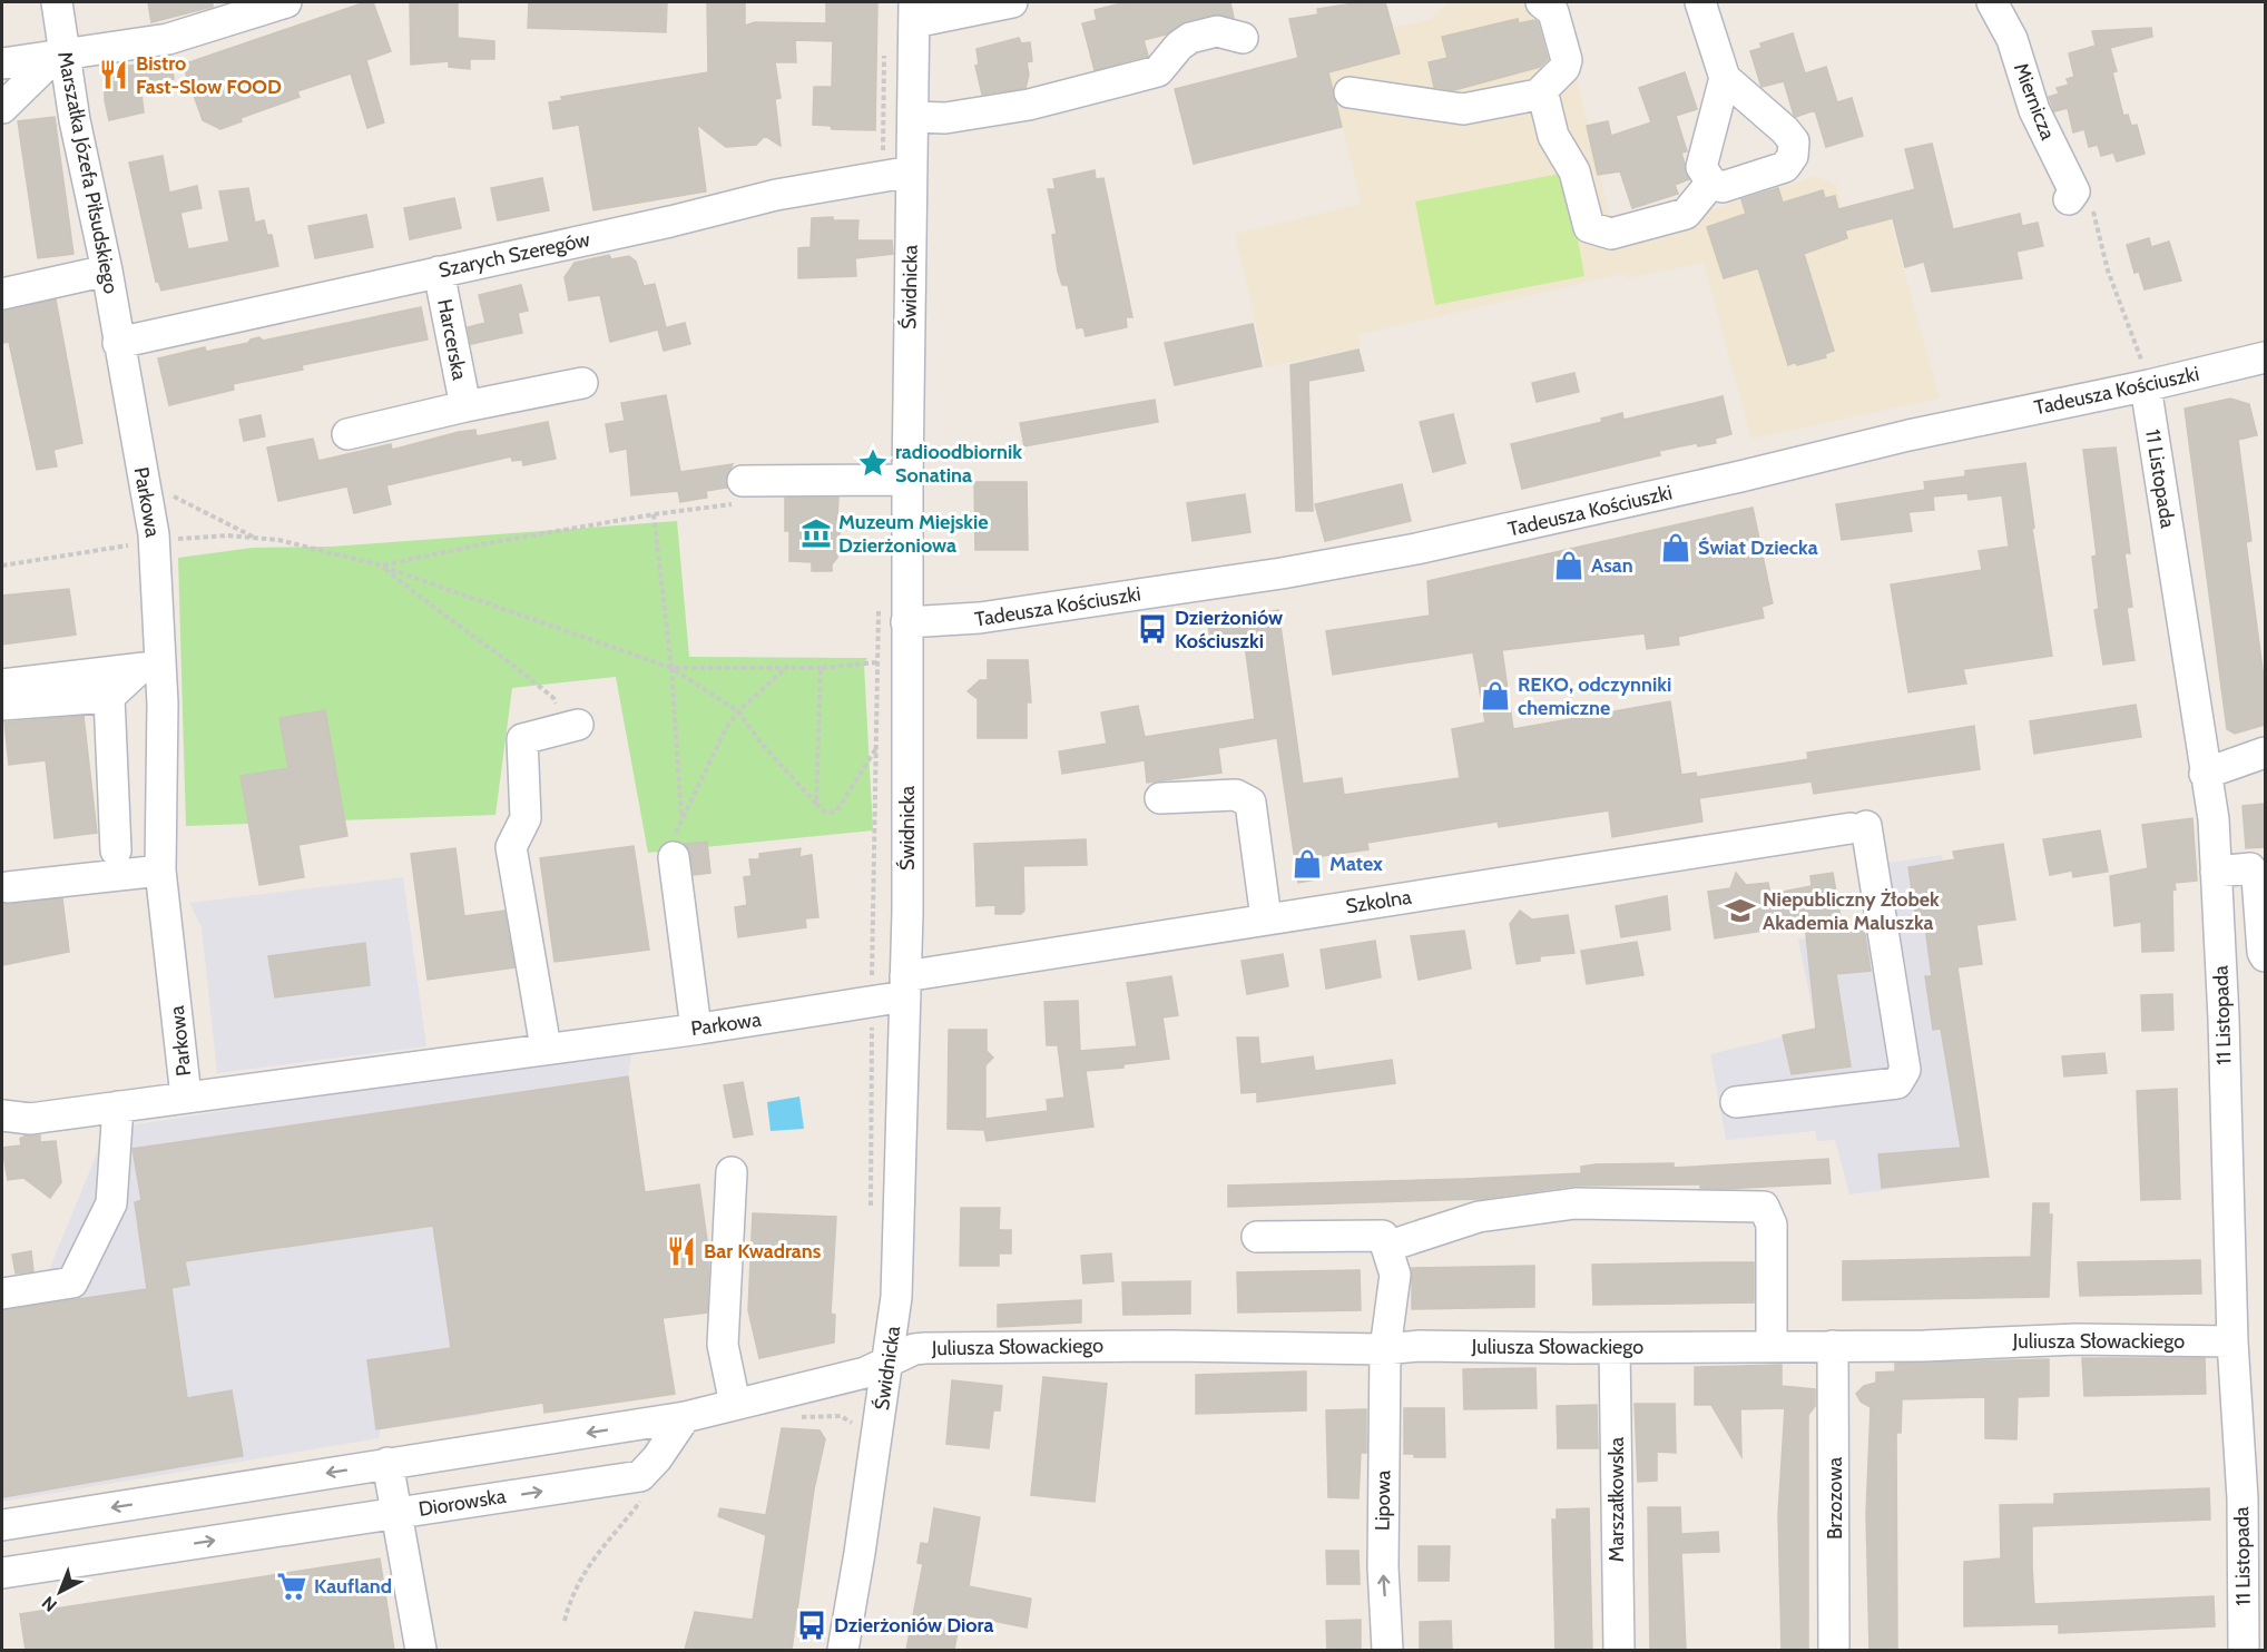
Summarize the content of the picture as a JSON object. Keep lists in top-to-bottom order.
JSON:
{
  "streets": {
    "street": [
      "Miernicza",
      "Marszałka Józefa Piłsudskiego",
      "Szarych Szeregów",
      "Świdnicka",
      "Harcerska",
      "Tadeusza Kościuszki",
      "11 Listopada",
      "Parkowa",
      "Szkolna",
      "Juliusza Słowackiego",
      "Brzozowa",
      "Marszałkowska",
      "Lipowa",
      "Diorowska"
    ]
  },
  "crossings": [
    ["Marszałka Józefa Piłsudskiego", "Szarych Szeregów"],
    ["Marszałka Józefa Piłsudskiego", "Parkowa"],
    ["Szarych Szeregów", "Świdnicka"],
    ["Szarych Szeregów", "Harcerska"],
    ["Szarych Szeregów", "Parkowa"],
    ["Świdnicka", "Tadeusza Kościuszki"],
    ["Świdnicka", "Parkowa"],
    ["Świdnicka", "Szkolna"],
    ["Świdnicka", "Juliusza Słowackiego"],
    ["Tadeusza Kościuszki", "11 Listopada"],
    ["11 Listopada", "Juliusza Słowackiego"],
    ["Parkowa", "Szkolna"],
    ["Juliusza Słowackiego", "Brzozowa"],
    ["Juliusza Słowackiego", "Marszałkowska"],
    ["Juliusza Słowackiego", "Lipowa"]
  ],
  "one_way": ["Lipowa"],
  "places": {
    "restaurant": ["Bistro Fast-Slow FOOD", "Bar Kwadrans"],
    "place": ["radioodbiornik Sonatina"],
    "museum": ["Muzeum Miejskie Dzierżoniowa"],
    "shop": [
      "Świat Dziecka",
      "Asan",
      "REKO, odczynniki chemiczne",
      "Matex"
    ],
    "bus stop": ["Dzierżoniów Kościuszki", "Dzierżoniów Diora"],
    "school or university": ["Niepubliczny Żłobek Akademia Maluszka"],
    "supermarket": ["Kaufland"]
  },
  "north": "bottom left"
}
